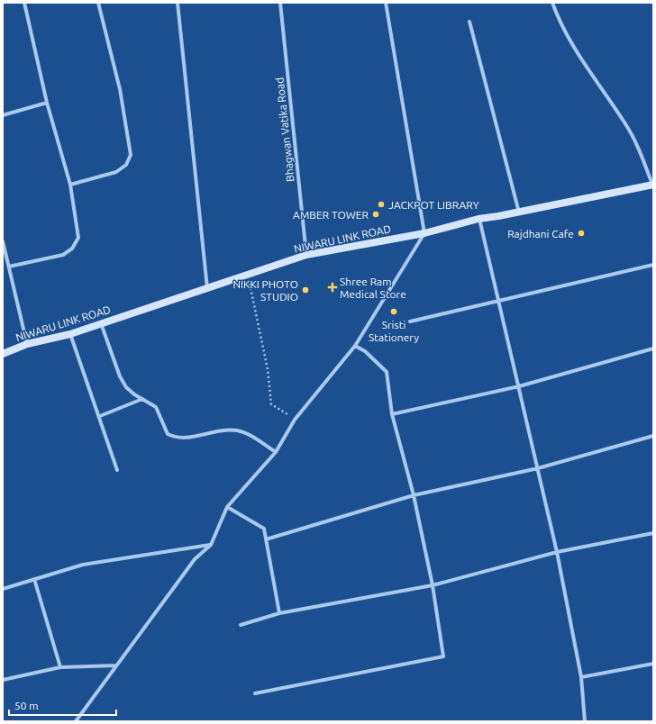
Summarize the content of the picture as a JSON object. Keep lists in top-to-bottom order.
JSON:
{
  "streets": {
    "street": ["Bhagwan Vatika Road", "NIWARU LINK ROAD"]
  },
  "crossings": [
    ["Bhagwan Vatika Road", "NIWARU LINK ROAD"]
  ],
  "places": {
    "other": [
      "JACKPOT LIBRARY",
      "AMBER TOWER",
      "Rajdhani Cafe",
      "NIKKI PHOTO STUDIO",
      "Sristi Stationery"
    ],
    "health": ["Shree Ram Medical Store"]
  },
  "scale_bar": "50 m"
}
